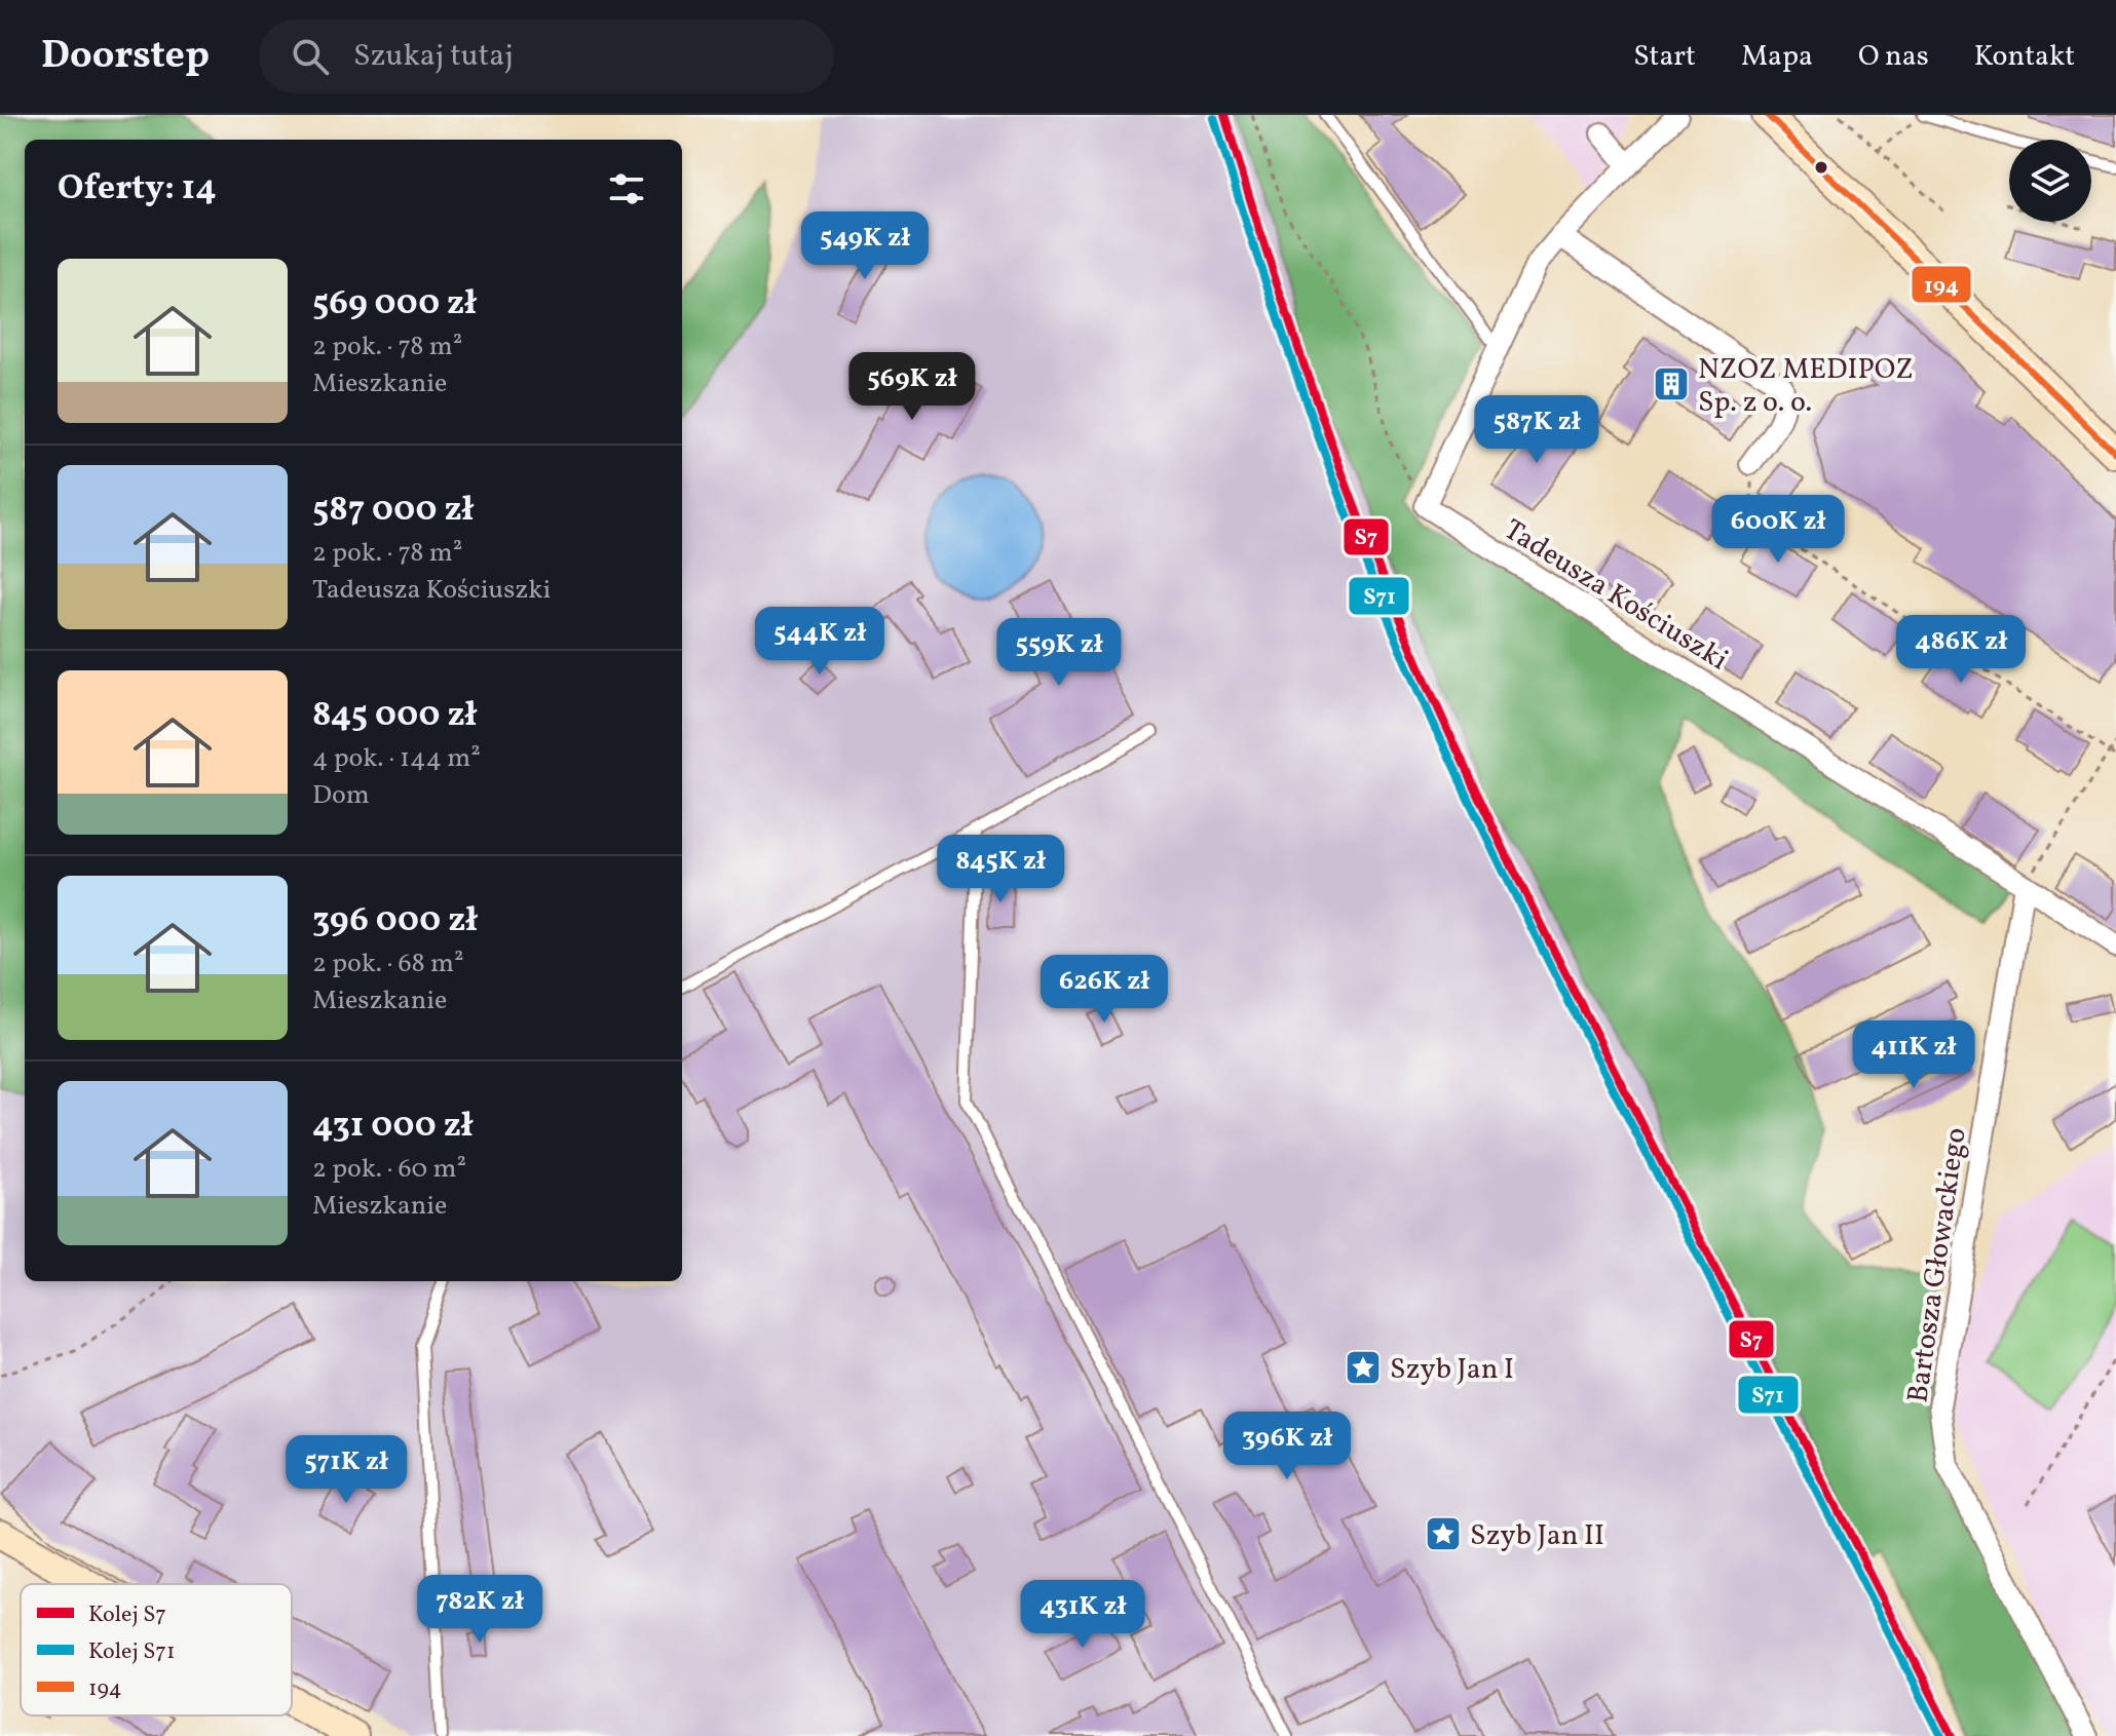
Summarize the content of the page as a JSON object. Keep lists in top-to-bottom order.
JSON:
{
  "streets": {
    "street": ["Tadeusza Kościuszki", "Bartosza Głowackiego"]
  },
  "crossings": [
    ["Tadeusza Kościuszki", "Bartosza Głowackiego"]
  ],
  "places": {
    "building": ["NZOZ MEDIPOZ Sp. z o. o."],
    "place": ["Szyb Jan I", "Szyb Jan II"]
  },
  "lines": ["rail line S7", "transit line 194", "rail line S71"],
  "legend": ["Kolej S7", "Kolej S71", "194"],
  "page": {
    "header": "Doorstep",
    "search": "Szukaj tutaj",
    "nav": [
      "Start",
      "Mapa",
      "O nas",
      "Kontakt"
    ],
    "heading": "Oferty: 14",
    "price": [
      "549K zł",
      "569K zł",
      "587K zł",
      "600K zł",
      "544K zł",
      "486K zł",
      "559K zł",
      "845K zł",
      "626K zł",
      "411K zł",
      "396K zł",
      "571K zł",
      "782K zł",
      "431K zł"
    ],
    "list": [
      {
        "name": "569 000 zł",
        "note": "2 pok. · 78 m² · Mieszkanie"
      },
      {
        "name": "587 000 zł",
        "note": "2 pok. · 78 m² · Tadeusza Kościuszki"
      },
      {
        "name": "845 000 zł",
        "note": "4 pok. · 144 m² · Dom"
      },
      {
        "name": "396 000 zł",
        "note": "2 pok. · 68 m² · Mieszkanie"
      },
      {
        "name": "431 000 zł",
        "note": "2 pok. · 60 m² · Mieszkanie"
      }
    ]
  }
}
